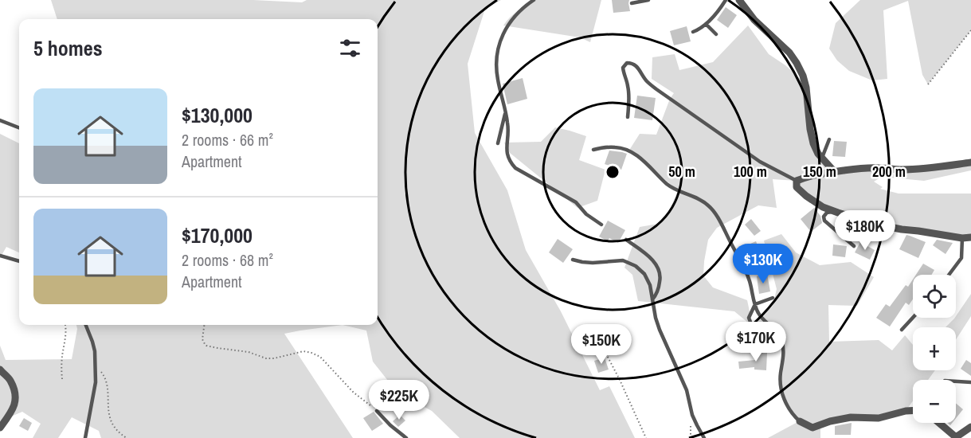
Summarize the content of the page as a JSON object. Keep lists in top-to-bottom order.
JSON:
{
  "page": {
    "heading": "5 homes",
    "list": [
      {
        "name": "$130,000",
        "note": "2 rooms · 66 m² · Apartment"
      },
      {
        "name": "$170,000",
        "note": "2 rooms · 68 m² · Apartment"
      }
    ],
    "price": [
      "$180K",
      "$130K",
      "$170K",
      "$150K",
      "$225K"
    ],
    "map_buttons": ["+", "−"]
  },
  "rings": [
    "50 m",
    "100 m",
    "150 m",
    "200 m"
  ]
}
